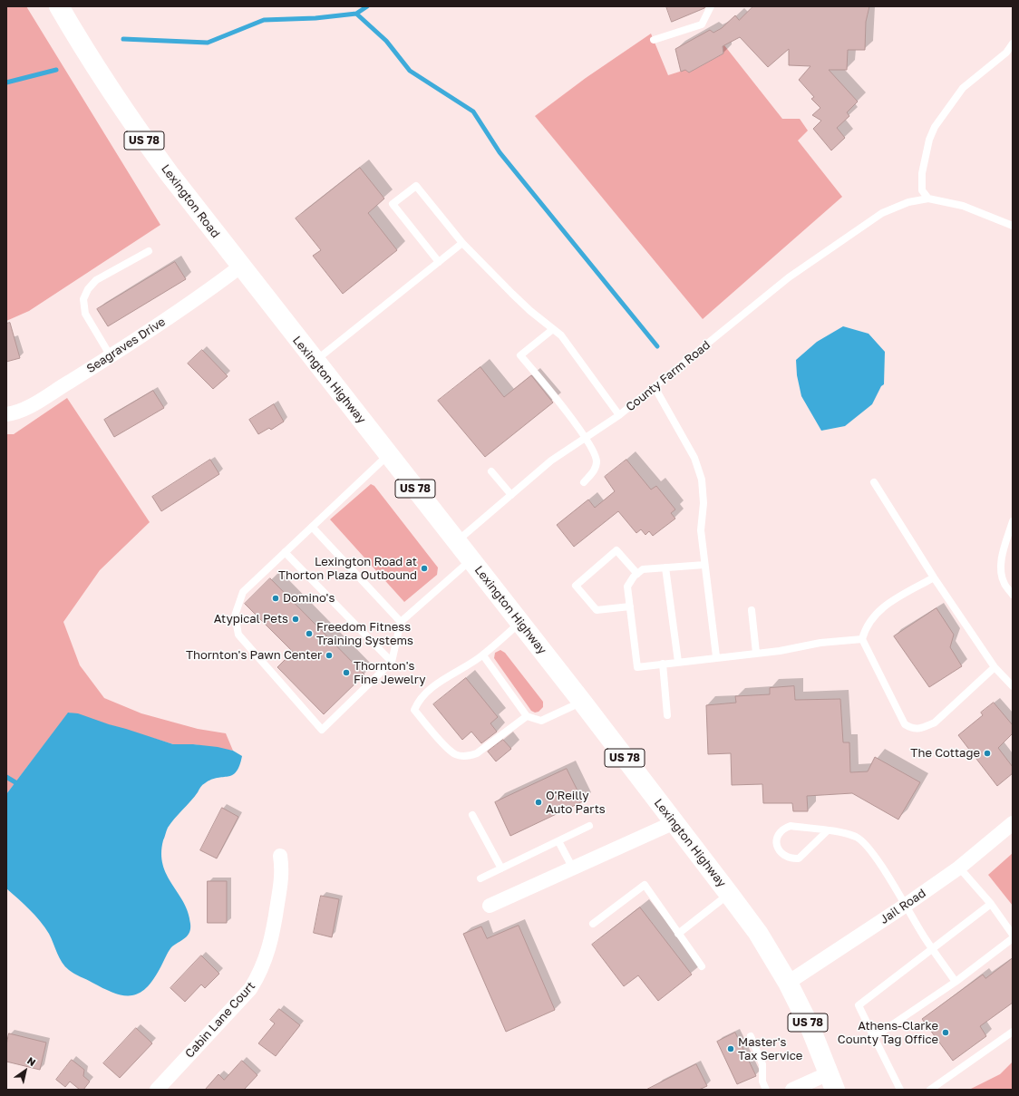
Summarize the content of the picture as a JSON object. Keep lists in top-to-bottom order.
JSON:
{
  "streets": {
    "highway": ["US 78", "Lexington Road", "Lexington Highway"],
    "street": ["Seagraves Drive", "Jail Road", "Cabin Lane Court"],
    "lane": ["County Farm Road"]
  },
  "crossings": [
    ["US 78", "Lexington Highway"],
    ["US 78", "Jail Road"],
    ["Lexington Road", "Seagraves Drive"],
    ["Lexington Road", "Lexington Highway"],
    ["Seagraves Drive", "Lexington Highway"],
    ["County Farm Road", "Lexington Highway"],
    ["Lexington Highway", "Jail Road"]
  ],
  "places": [
    "Lexington Road at Thorton Plaza Outbound",
    "Domino's",
    "Atypical Pets",
    "Freedom Fitness Training Systems",
    "Thornton's Pawn Center",
    "Thornton's Fine Jewelry",
    "The Cottage",
    "O'Reilly Auto Parts",
    "Athens-Clarke County Tag Office",
    "Master's Tax Service"
  ],
  "north": "top right"
}
